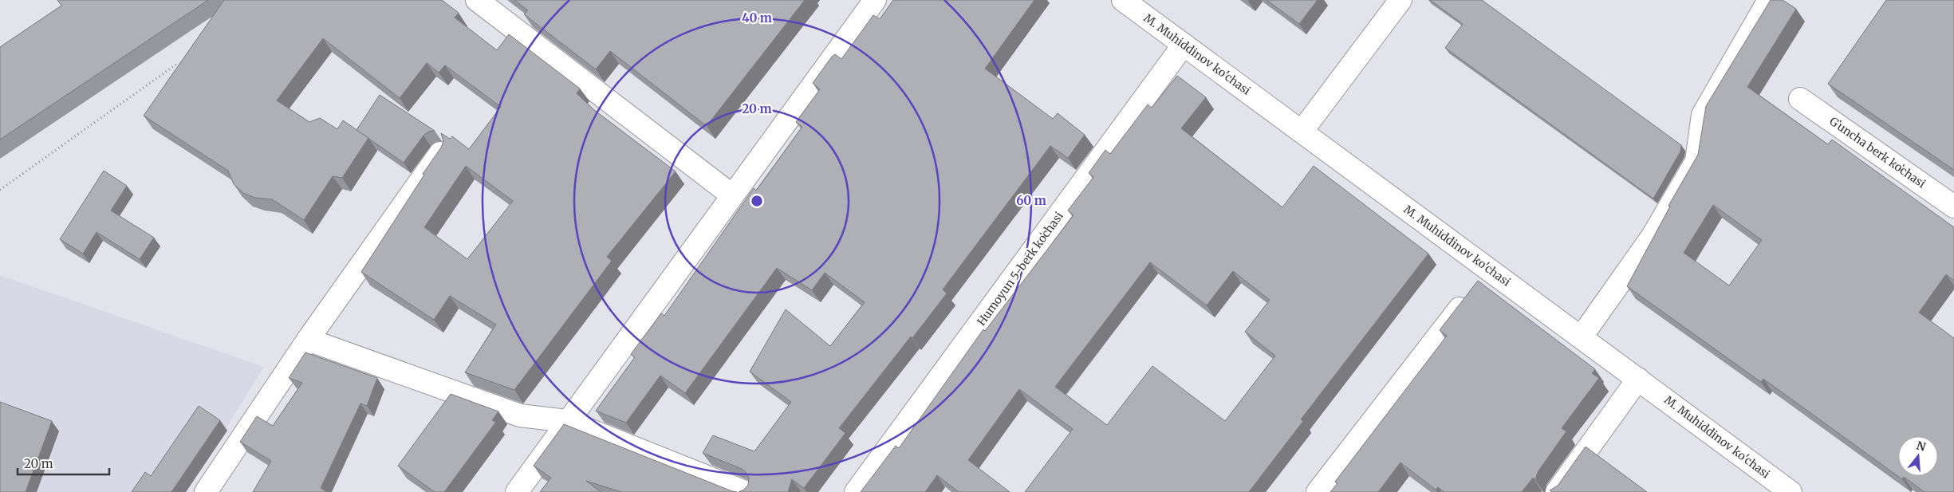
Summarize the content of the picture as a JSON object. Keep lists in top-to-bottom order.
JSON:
{
  "streets": {
    "street": ["M. Muhiddinov ko'chasi", "Gʻuncha berk koʻchasi", "Humoyun 5-berk koʻchasi"]
  },
  "crossings": [
    ["M. Muhiddinov ko'chasi", "Humoyun 5-berk koʻchasi"]
  ],
  "scale_bar": "20 m",
  "north": "top",
  "rings": ["40 m", "20 m", "60 m"]
}
